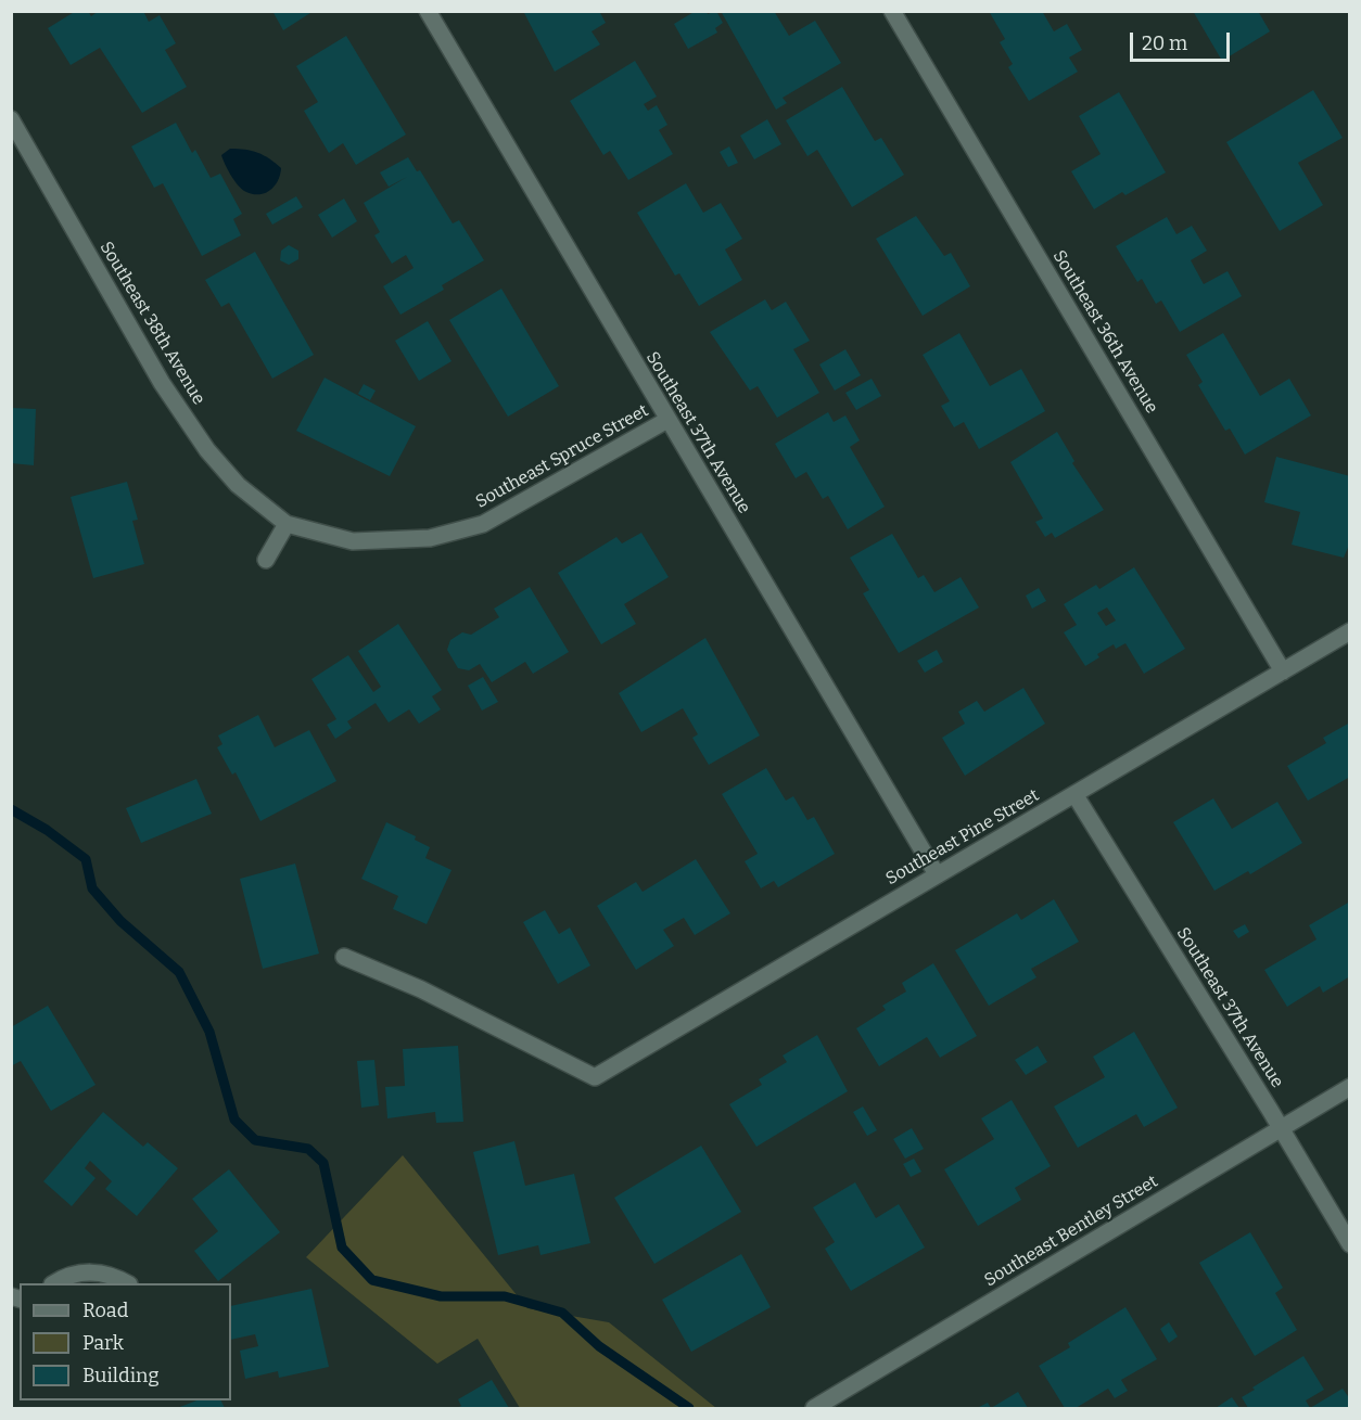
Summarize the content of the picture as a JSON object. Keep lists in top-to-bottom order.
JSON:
{
  "streets": {
    "street": [
      "Southeast 38th Avenue",
      "Southeast 36th Avenue",
      "Southeast 37th Avenue",
      "Southeast Spruce Street",
      "Southeast Pine Street",
      "Southeast Bentley Street"
    ]
  },
  "crossings": [
    ["Southeast 38th Avenue", "Southeast Spruce Street"],
    ["Southeast 36th Avenue", "Southeast Pine Street"],
    ["Southeast 37th Avenue", "Southeast Spruce Street"],
    ["Southeast 37th Avenue", "Southeast Pine Street"],
    ["Southeast 37th Avenue", "Southeast Bentley Street"]
  ],
  "legend": ["Road", "Park", "Building"],
  "scale_bar": "20 m"
}
